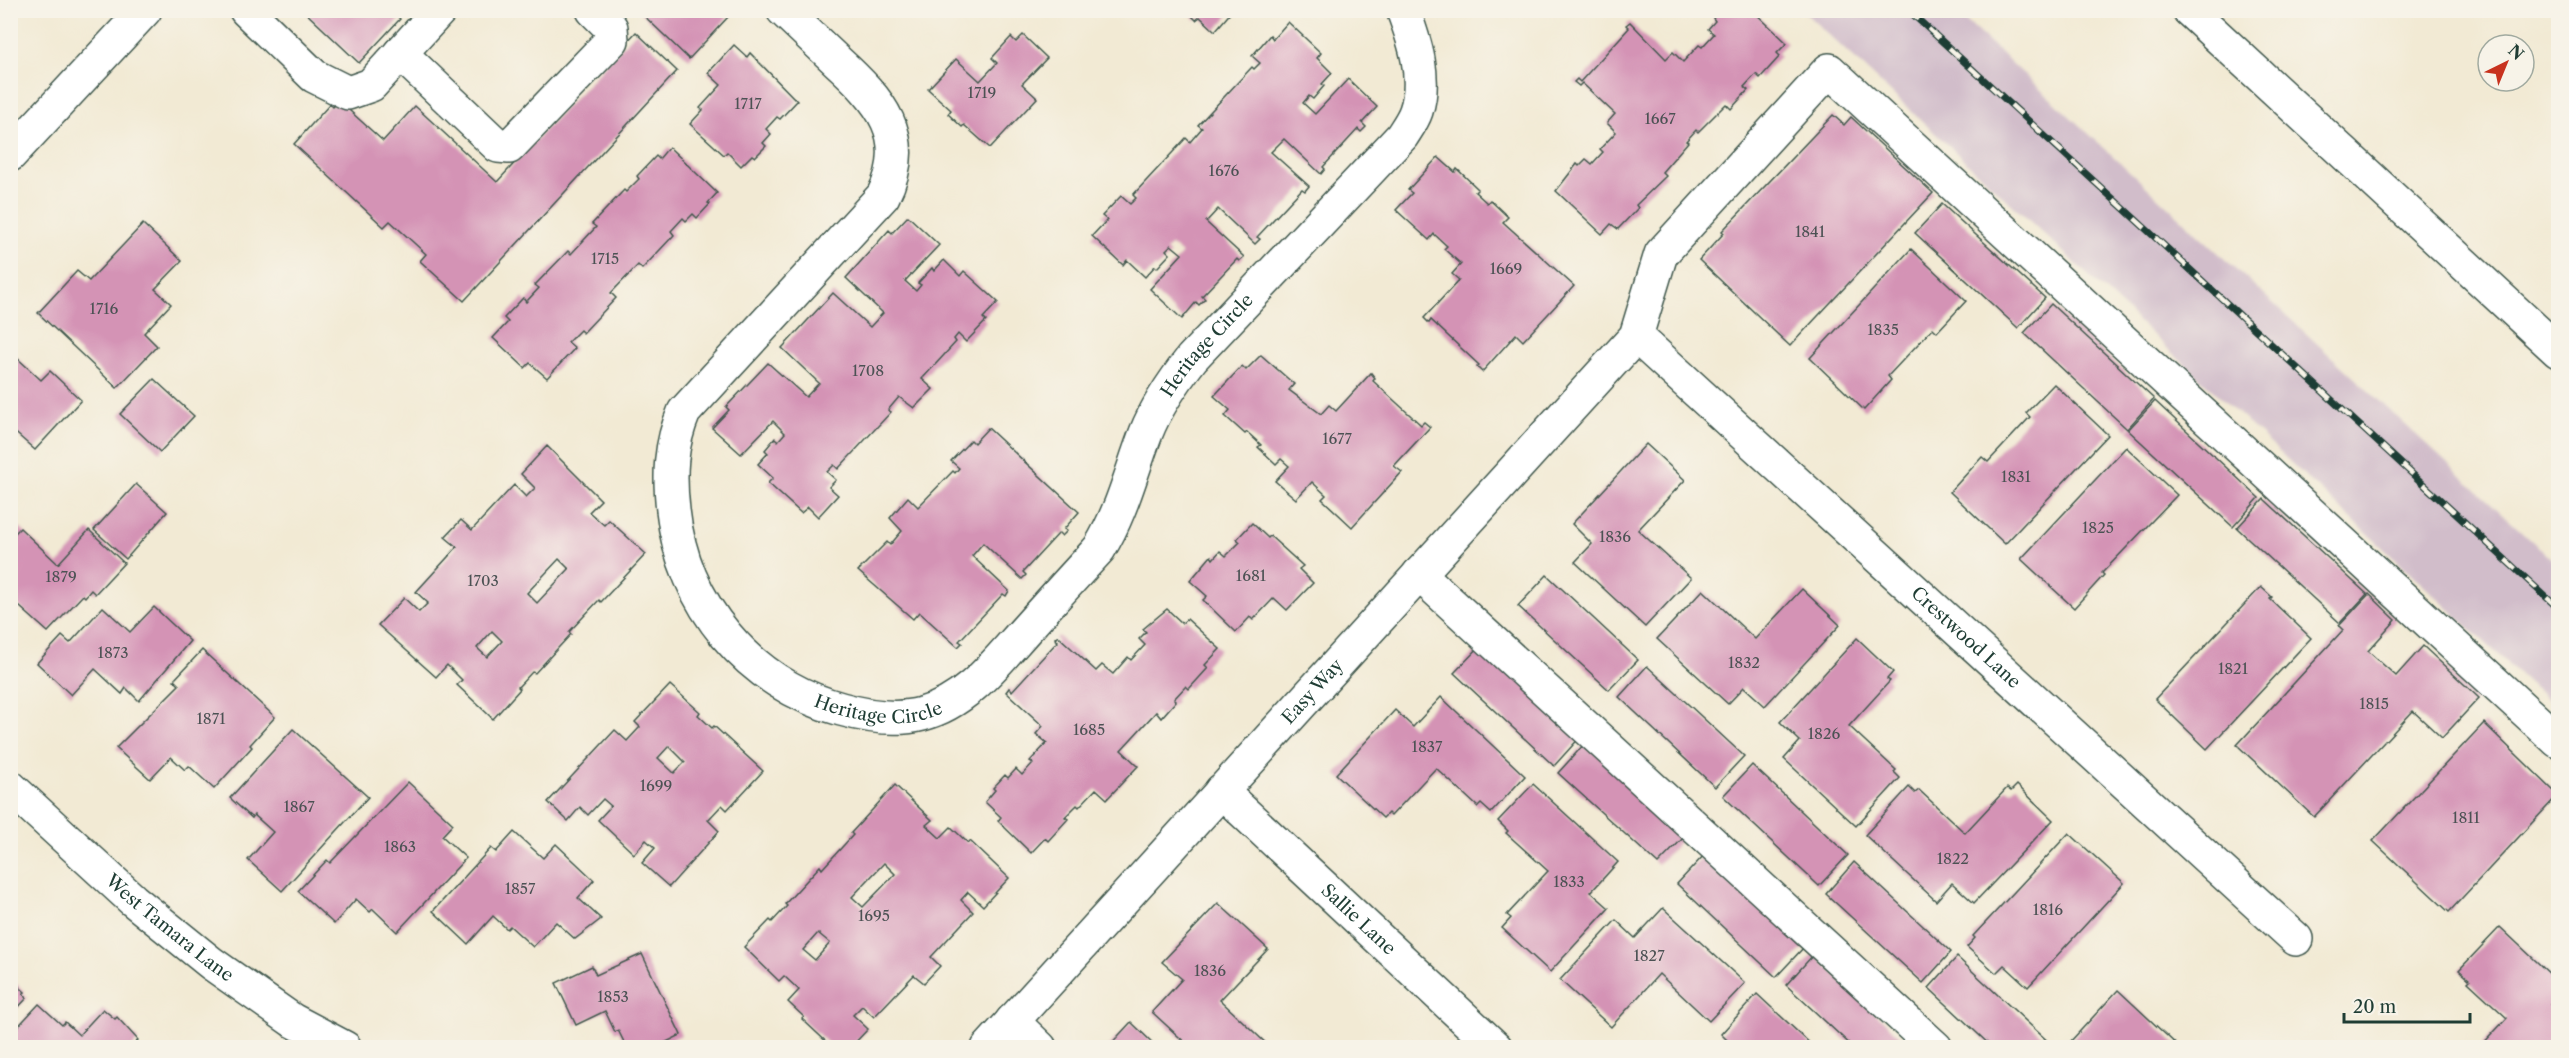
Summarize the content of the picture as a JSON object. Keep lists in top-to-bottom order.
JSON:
{
  "streets": {
    "street": [
      "Heritage Circle",
      "Crestwood Lane",
      "Easy Way",
      "Sallie Lane",
      "West Tamara Lane"
    ]
  },
  "crossings": [
    ["Crestwood Lane", "Easy Way"],
    ["Easy Way", "Sallie Lane"]
  ],
  "house_numbers": [
    "1719",
    "1717",
    "1667",
    "1676",
    "1841",
    "1715",
    "1669",
    "1716",
    "1835",
    "1708",
    "1677",
    "1831",
    "1825",
    "1836",
    "1681",
    "1879",
    "1703",
    "1873",
    "1832",
    "1821",
    "1815",
    "1871",
    "1685",
    "1826",
    "1837",
    "1699",
    "1867",
    "1811",
    "1863",
    "1822",
    "1833",
    "1857",
    "1816",
    "1695",
    "1827",
    "1836",
    "1853"
  ],
  "scale_bar": "20 m",
  "north": "top right"
}
